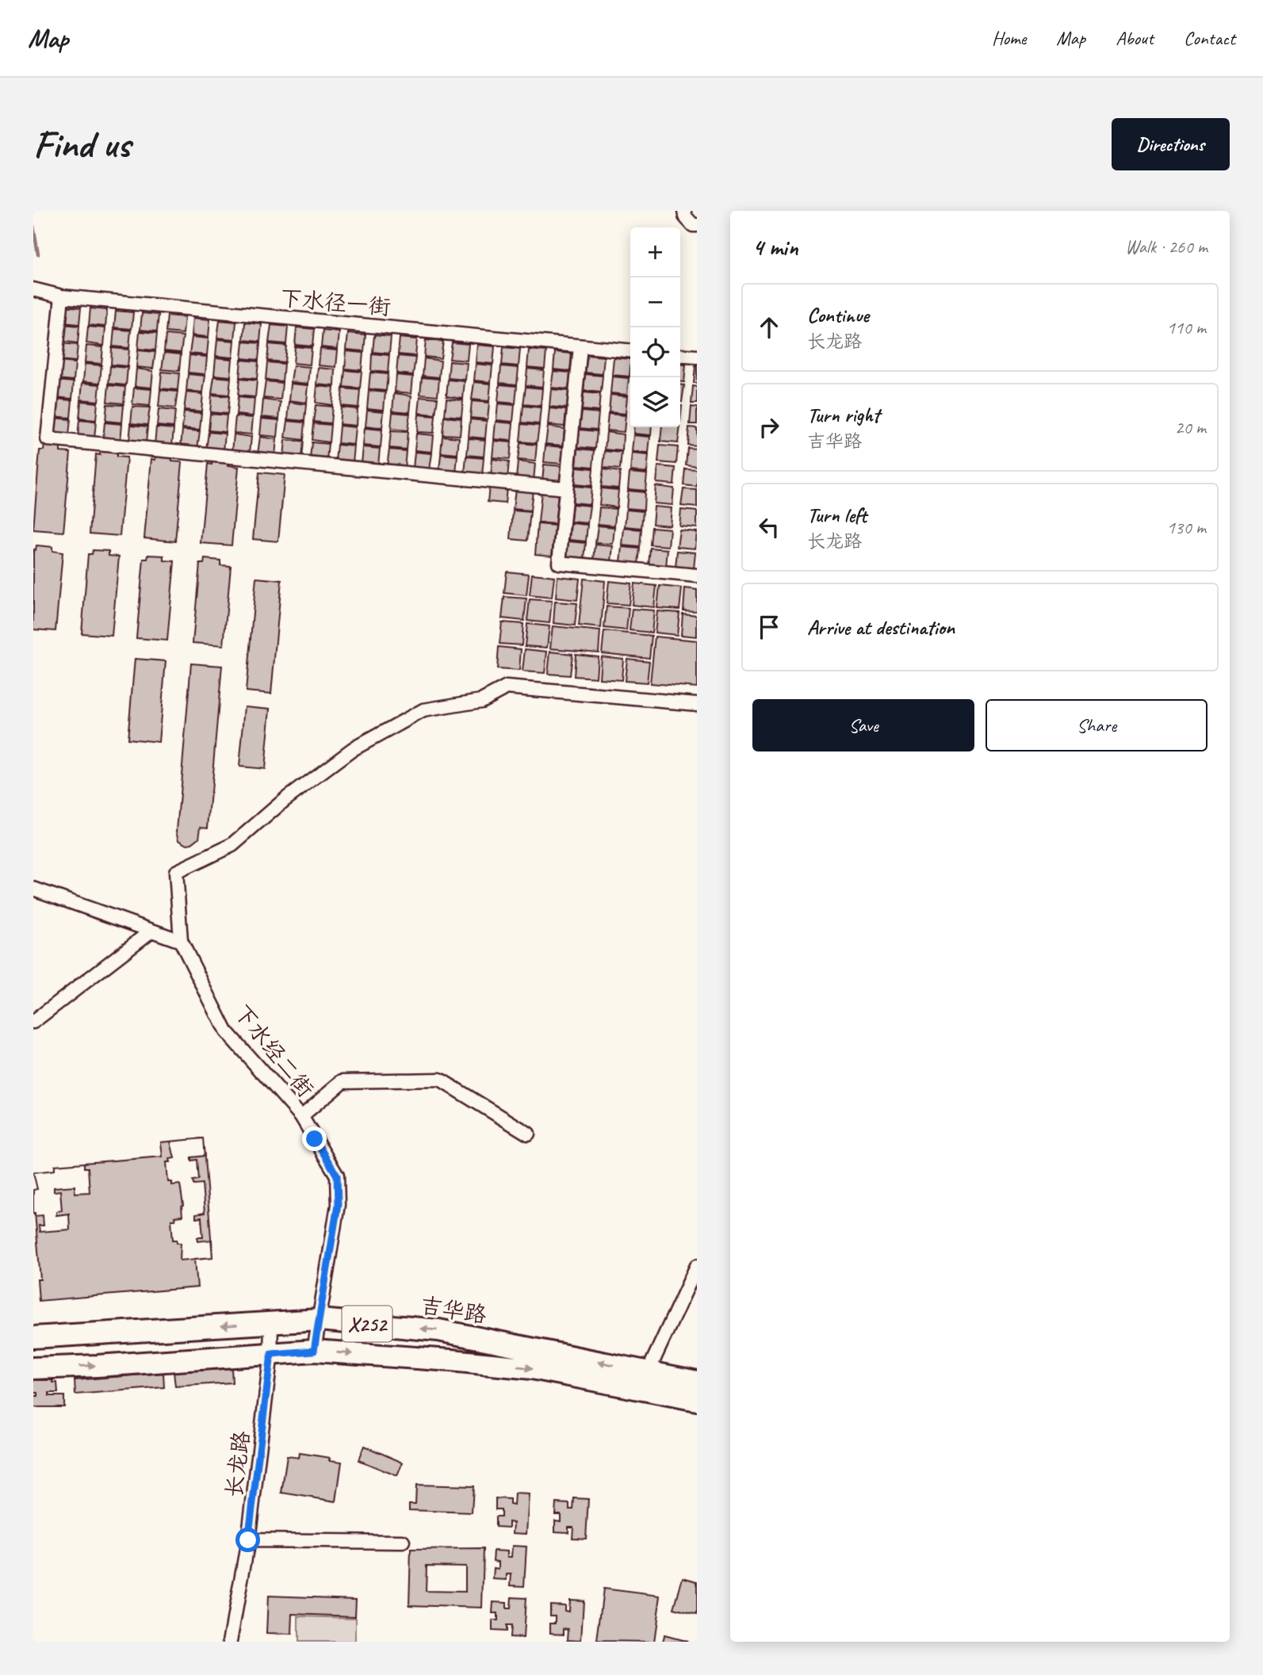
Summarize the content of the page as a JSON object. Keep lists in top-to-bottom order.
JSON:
{
  "streets": {
    "main road": ["吉华路", "X252"],
    "street": ["下水径一街", "下水经二街", "长龙路"]
  },
  "crossings": [
    ["下水经二街", "吉华路"],
    ["吉华路", "长龙路"],
    ["X252", "长龙路"]
  ],
  "page": {
    "header": "Map",
    "nav": [
      "Home",
      "Map",
      "About",
      "Contact"
    ],
    "buttons": [
      "Directions",
      ["Save", "Share"]
    ],
    "title": "Find us",
    "heading": ["4 min", "Walk · 260 m"],
    "map_buttons": ["+", "−"],
    "list": [
      ["Continue", "长龙路", "110 m"],
      ["Turn right", "吉华路", "20 m"],
      ["Turn left", "长龙路", "130 m"],
      "Arrive at destination"
    ]
  }
}
